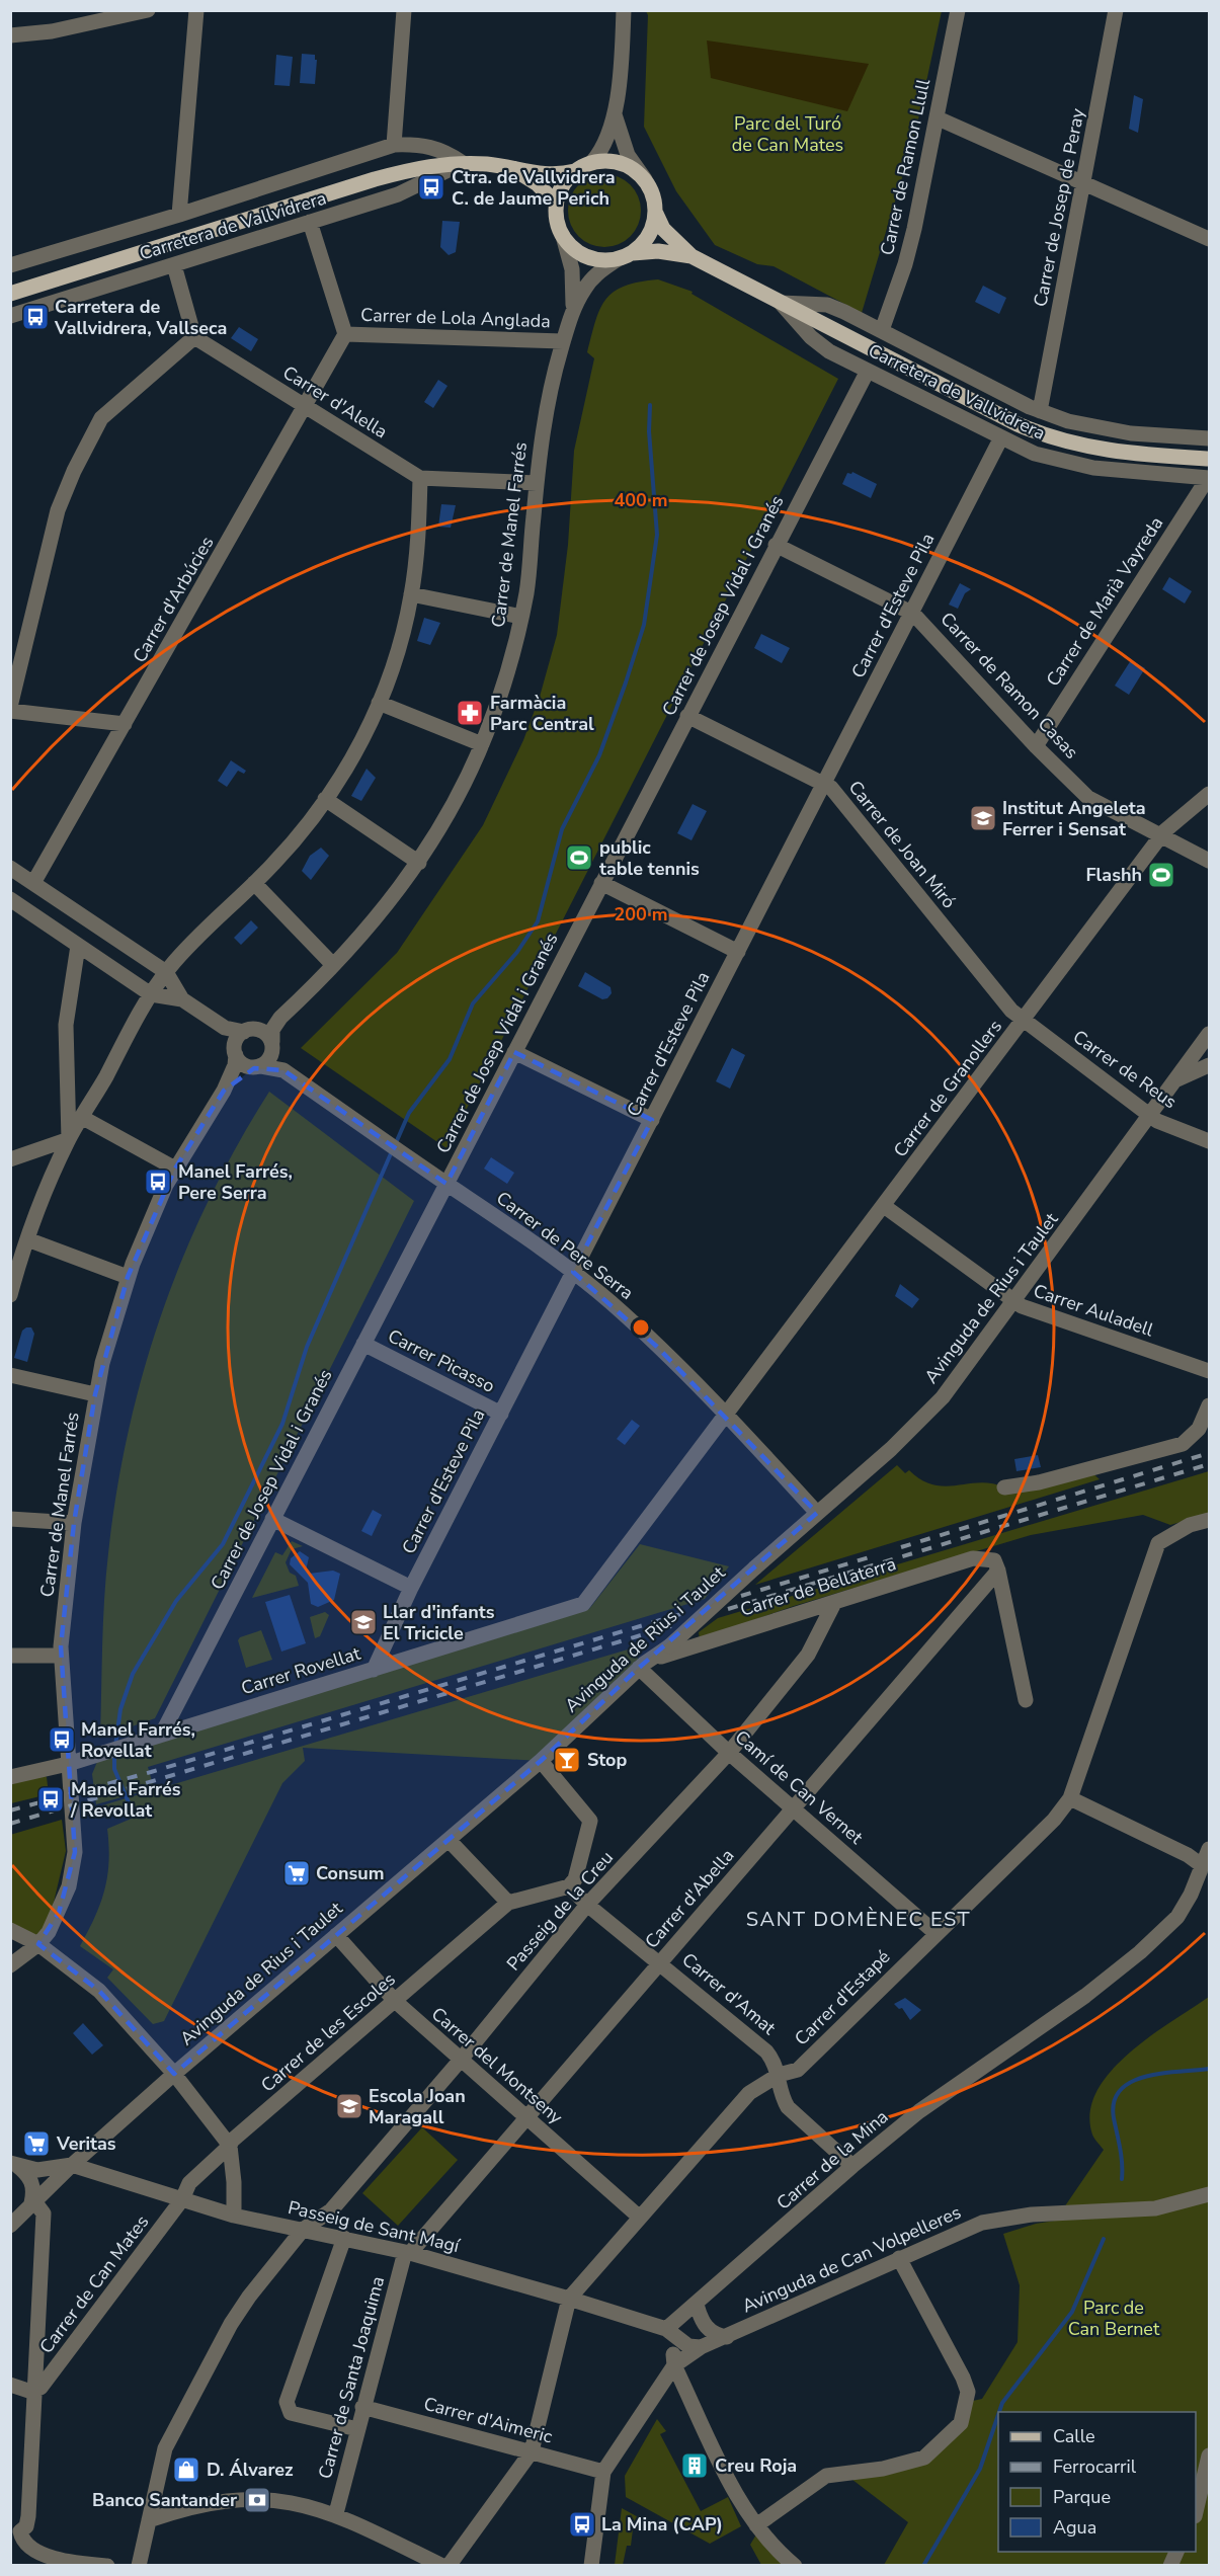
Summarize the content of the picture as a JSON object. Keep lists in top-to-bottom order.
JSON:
{
  "streets": {
    "main road": ["Carretera de Vallvidrera"],
    "street": [
      "Carrer de Ramon Llull",
      "Carrer de Josep de Peray",
      "Carrer de Lola Anglada",
      "Carrer d'Alella",
      "Carrer de Manel Farrés",
      "Carrer d'Arbúcies",
      "Carrer de Marià Vayreda",
      "Carrer de Josep Vidal i Granés",
      "Carrer d'Esteve Pila",
      "Carrer de Ramon Casas",
      "Carrer de Joan Miró",
      "Carrer de Reus",
      "Carrer de Granollers",
      "Carrer de Pere Serra",
      "Avinguda de Rius i Taulet",
      "Carrer Auladell",
      "Carrer Picasso",
      "Carrer de Bellaterra",
      "Carrer Rovellat",
      "Camí de Can Vernet",
      "Carrer d'Abella",
      "Passeig de la Creu",
      "Carrer d'Amat",
      "Carrer d'Estapé",
      "Carrer de les Escoles",
      "Carrer del Montseny",
      "Carrer de la Mina",
      "Passeig de Sant Magí",
      "Avinguda de Can Volpelleres",
      "Carrer de Can Mates",
      "Carrer de Santa Joaquima",
      "Carrer d'Aimeric"
    ]
  },
  "crossings": [
    ["Carrer de Ramon Llull", "Carretera de Vallvidrera"],
    ["Carrer de Josep de Peray", "Carretera de Vallvidrera"],
    ["Carretera de Vallvidrera", "Carrer de Manel Farrés"],
    ["Carretera de Vallvidrera", "Carrer de Marià Vayreda"],
    ["Carretera de Vallvidrera", "Carrer de Josep Vidal i Granés"],
    ["Carretera de Vallvidrera", "Carrer d'Esteve Pila"],
    ["Carrer de Lola Anglada", "Carrer de Manel Farrés"],
    ["Carrer de Lola Anglada", "Carrer d'Arbúcies"],
    ["Carrer d'Alella", "Carrer de Manel Farrés"],
    ["Carrer d'Alella", "Carrer d'Arbúcies"],
    ["Carrer de Manel Farrés", "Carrer de Pere Serra"],
    ["Carrer de Manel Farrés", "Carrer Rovellat"],
    ["Carrer de Marià Vayreda", "Carrer de Ramon Casas"],
    ["Carrer de Josep Vidal i Granés", "Carrer de Ramon Casas"],
    ["Carrer de Josep Vidal i Granés", "Carrer de Joan Miró"],
    ["Carrer de Josep Vidal i Granés", "Carrer de Pere Serra"],
    ["Carrer de Josep Vidal i Granés", "Carrer Picasso"],
    ["Carrer de Josep Vidal i Granés", "Carrer Rovellat"],
    ["Carrer d'Esteve Pila", "Carrer de Ramon Casas"],
    ["Carrer d'Esteve Pila", "Carrer de Joan Miró"],
    ["Carrer d'Esteve Pila", "Carrer de Pere Serra"],
    ["Carrer d'Esteve Pila", "Carrer Picasso"],
    ["Carrer d'Esteve Pila", "Carrer Rovellat"],
    ["Carrer de Ramon Casas", "Carrer de Granollers"],
    ["Carrer de Joan Miró", "Carrer de Reus"],
    ["Carrer de Joan Miró", "Carrer de Granollers"],
    ["Carrer de Reus", "Carrer de Granollers"],
    ["Carrer de Reus", "Avinguda de Rius i Taulet"],
    ["Carrer de Granollers", "Carrer de Pere Serra"],
    ["Carrer de Granollers", "Carrer Auladell"],
    ["Carrer de Granollers", "Carrer Rovellat"],
    ["Carrer de Pere Serra", "Avinguda de Rius i Taulet"],
    ["Carrer de Pere Serra", "Carrer Rovellat"],
    ["Avinguda de Rius i Taulet", "Carrer Auladell"],
    ["Avinguda de Rius i Taulet", "Carrer de Bellaterra"],
    ["Avinguda de Rius i Taulet", "Camí de Can Vernet"],
    ["Avinguda de Rius i Taulet", "Carrer del Montseny"],
    ["Avinguda de Rius i Taulet", "Passeig de Sant Magí"],
    ["Carrer de Bellaterra", "Camí de Can Vernet"],
    ["Carrer de Bellaterra", "Carrer d'Abella"],
    ["Carrer de Bellaterra", "Passeig de la Creu"],
    ["Camí de Can Vernet", "Carrer d'Abella"],
    ["Camí de Can Vernet", "Passeig de la Creu"],
    ["Camí de Can Vernet", "Carrer d'Estapé"],
    ["Carrer d'Abella", "Carrer d'Amat"],
    ["Carrer d'Abella", "Carrer del Montseny"],
    ["Carrer d'Abella", "Passeig de Sant Magí"],
    ["Carrer d'Abella", "Carrer de Santa Joaquima"],
    ["Passeig de la Creu", "Carrer d'Amat"],
    ["Passeig de la Creu", "Carrer del Montseny"],
    ["Passeig de la Creu", "Passeig de Sant Magí"],
    ["Carrer d'Amat", "Carrer d'Estapé"],
    ["Carrer d'Amat", "Carrer de la Mina"],
    ["Carrer d'Estapé", "Carrer del Montseny"],
    ["Carrer d'Estapé", "Passeig de Sant Magí"],
    ["Carrer de les Escoles", "Carrer del Montseny"],
    ["Carrer de les Escoles", "Passeig de Sant Magí"],
    ["Carrer de les Escoles", "Carrer de Can Mates"],
    ["Carrer de la Mina", "Passeig de Sant Magí"],
    ["Passeig de Sant Magí", "Carrer de Can Mates"],
    ["Passeig de Sant Magí", "Carrer de Santa Joaquima"],
    ["Carrer de Santa Joaquima", "Carrer d'Aimeric"]
  ],
  "districts": ["SANT DOMÈNEC EST"],
  "parks": ["Parc del Turó de Can Mates", "Parc de Can Bernet"],
  "places": {
    "bus stop": [
      "Ctra. de Vallvidrera C. de Jaume Perich",
      "Carretera de Vallvidrera, Vallseca",
      "Manel Farrés, Pere Serra",
      "Manel Farrés, Rovellat",
      "Manel Farrés / Revollat",
      "La Mina (CAP)"
    ],
    "pharmacy": ["Farmàcia Parc Central"],
    "school or university": ["Institut Angeleta Ferrer i Sensat", "Llar d'infants El Tricicle", "Escola Joan Maragall"],
    "sports": ["public table tennis", "Flashh"],
    "bar": ["Stop"],
    "supermarket": ["Consum", "Veritas"],
    "building": ["Creu Roja"],
    "shop": ["D. Álvarez"],
    "bank": ["Banco Santander"]
  },
  "legend": [
    "Calle",
    "Ferrocarril",
    "Parque",
    "Agua"
  ],
  "rings": ["400 m", "200 m"]
}
